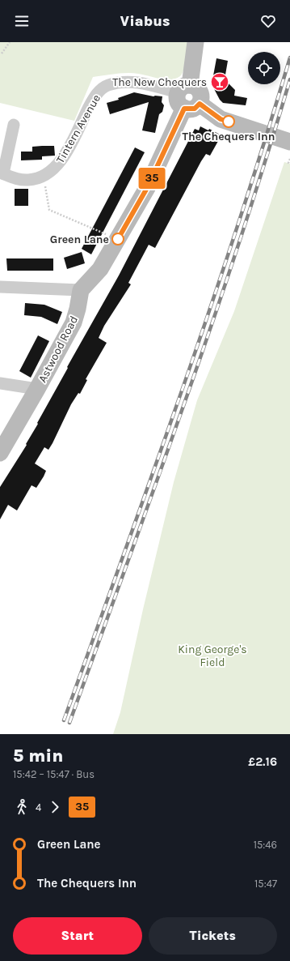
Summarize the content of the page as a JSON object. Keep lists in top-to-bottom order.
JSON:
{
  "streets": {
    "main road": ["Astwood Road"],
    "street": ["Tintern Avenue"]
  },
  "parks": ["King George's Field"],
  "places": {
    "bar": ["The New Chequers"],
    "other": ["The Chequers Inn", "Green Lane"]
  },
  "lines": ["bus line 35"],
  "page": {
    "header": "Viabus",
    "on_map": "35",
    "heading": ["5 min", "15:42 – 15:47 · Bus", "£2.16"],
    "legs": ["4", "35"],
    "list": [
      {
        "name": "Green Lane",
        "value": "15:46"
      },
      {
        "name": "The Chequers Inn",
        "value": "15:47"
      }
    ],
    "buttons": ["Start", "Tickets"]
  }
}
